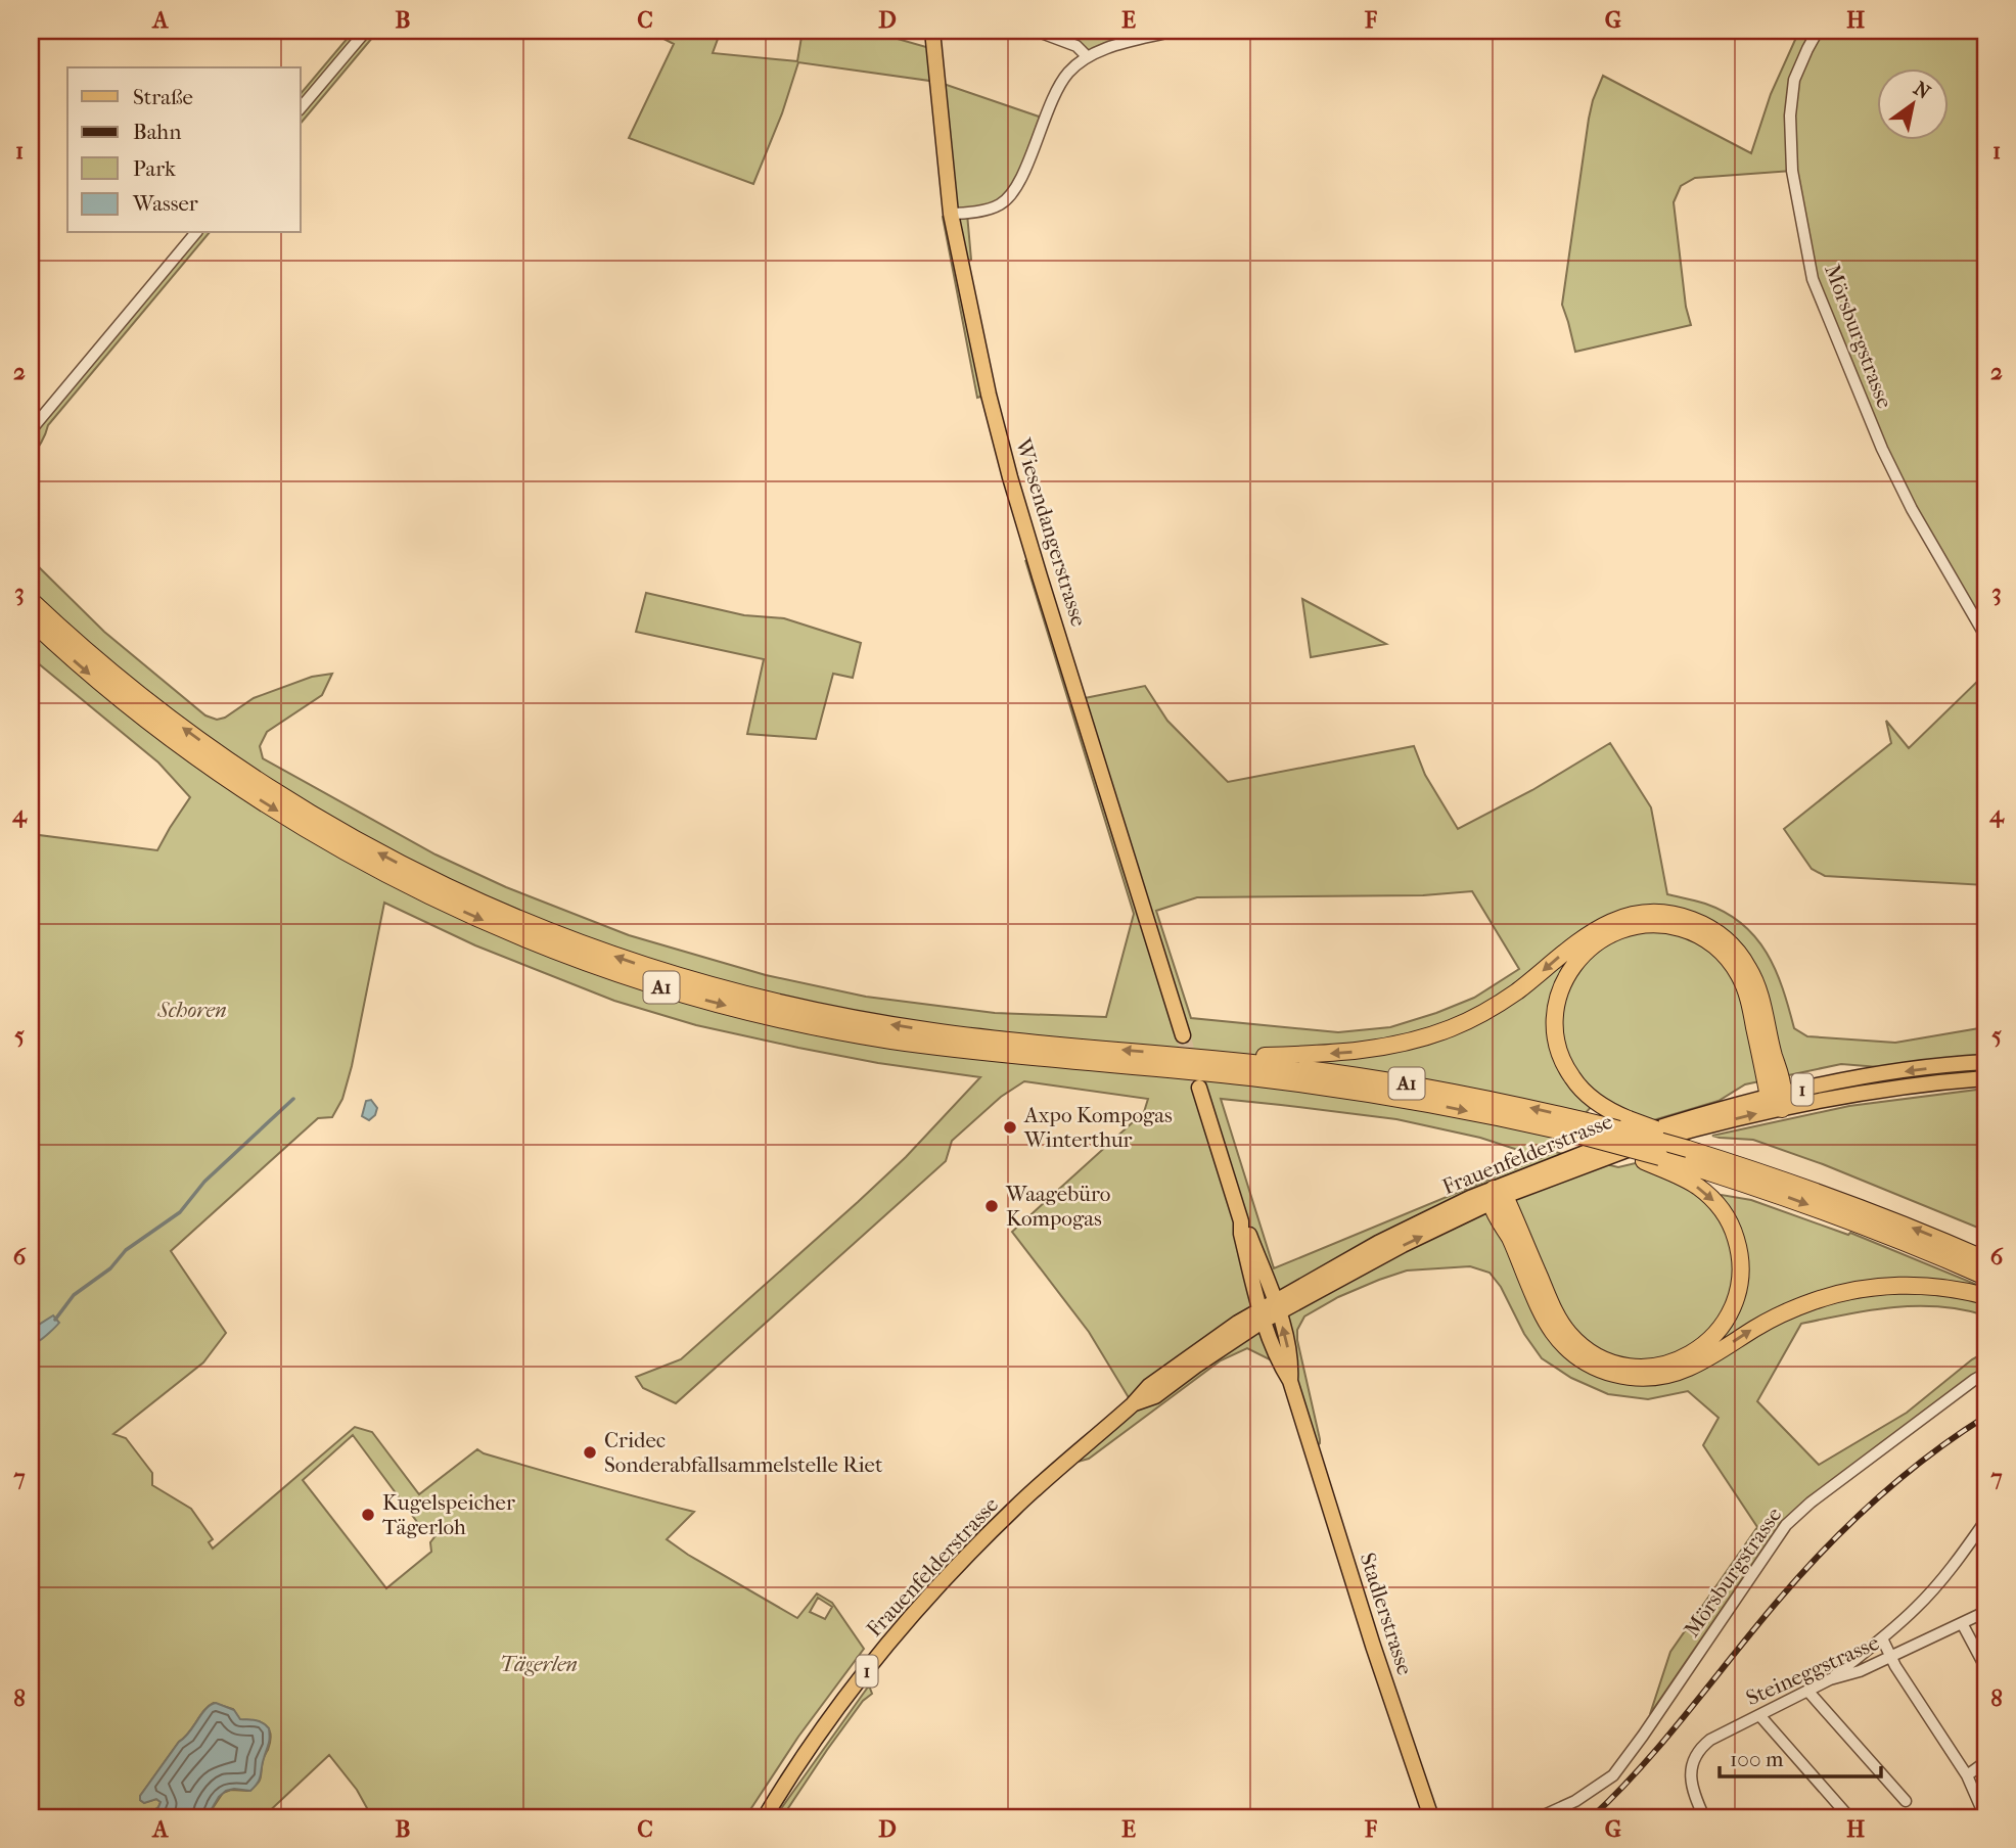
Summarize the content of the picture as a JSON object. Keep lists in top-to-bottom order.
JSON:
{
  "streets": {
    "highway": ["A1"],
    "main road": [
      "Wiesendangerstrasse",
      "1",
      "Frauenfelderstrasse",
      "Stadlerstrasse"
    ],
    "street": ["Mörsburgstrasse", "Steineggstrasse"]
  },
  "parks": ["Schoren", "Tägerlen"],
  "places": [
    "Axpo Kompogas Winterthur",
    "Waagebüro Kompogas",
    "Cridec Sonderabfallsammelstelle Riet",
    "Kugelspeicher Tägerloh"
  ],
  "legend": [
    "Straße",
    "Bahn",
    "Park",
    "Wasser"
  ],
  "scale_bar": "100 m",
  "north": "top right",
  "grid": {
    "columns": [
      "A",
      "B",
      "C",
      "D",
      "E",
      "F",
      "G",
      "H"
    ],
    "rows": [
      "1",
      "2",
      "3",
      "4",
      "5",
      "6",
      "7",
      "8"
    ]
  }
}
